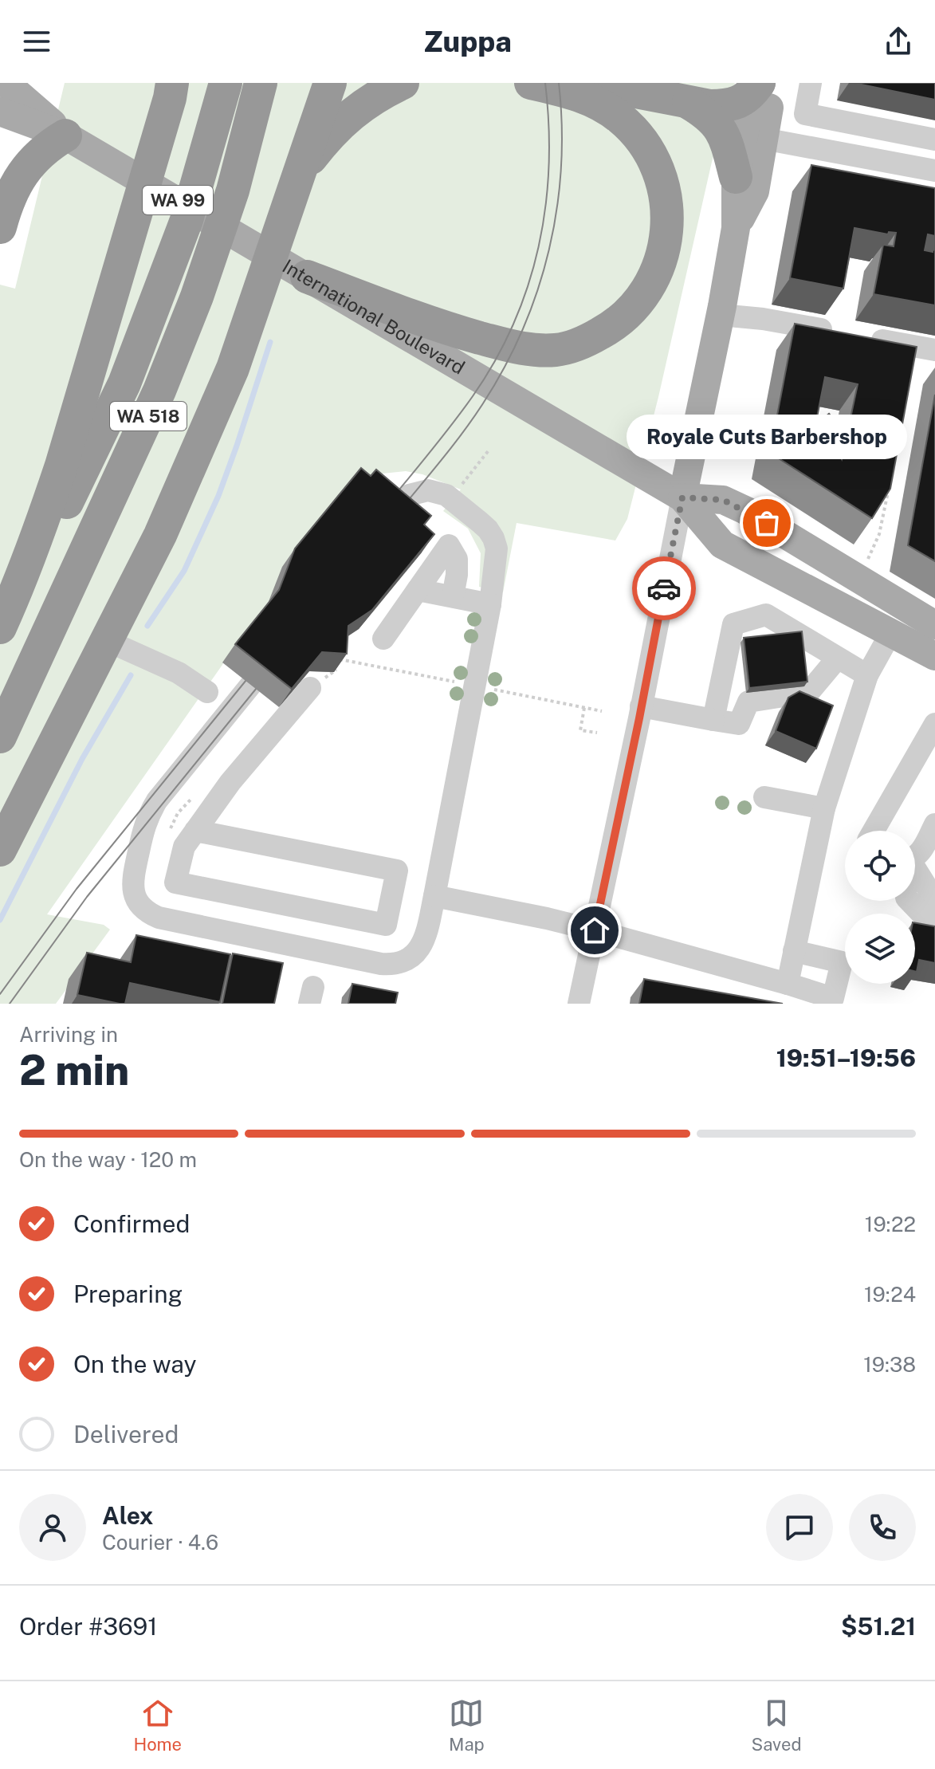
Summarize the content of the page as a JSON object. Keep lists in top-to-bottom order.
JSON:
{
  "streets": {
    "highway": ["WA 518"],
    "main road": ["WA 99", "International Boulevard"]
  },
  "places": ["Royale Cuts Barbershop"],
  "page": {
    "header": "Zuppa",
    "bubble": "Royale Cuts Barbershop",
    "heading": ["2 min", "Arriving in", "19:51–19:56"],
    "panel": [
      "Alex",
      "Courier · 4.6",
      "Order #3691",
      "$51.21"
    ],
    "bar": "On the way · 120 m",
    "list": [
      ["Confirmed", "19:22"],
      ["Preparing", "19:24"],
      ["On the way", "19:38"],
      "Delivered"
    ],
    "tabs": ["Home", "Map", "Saved"]
  }
}
